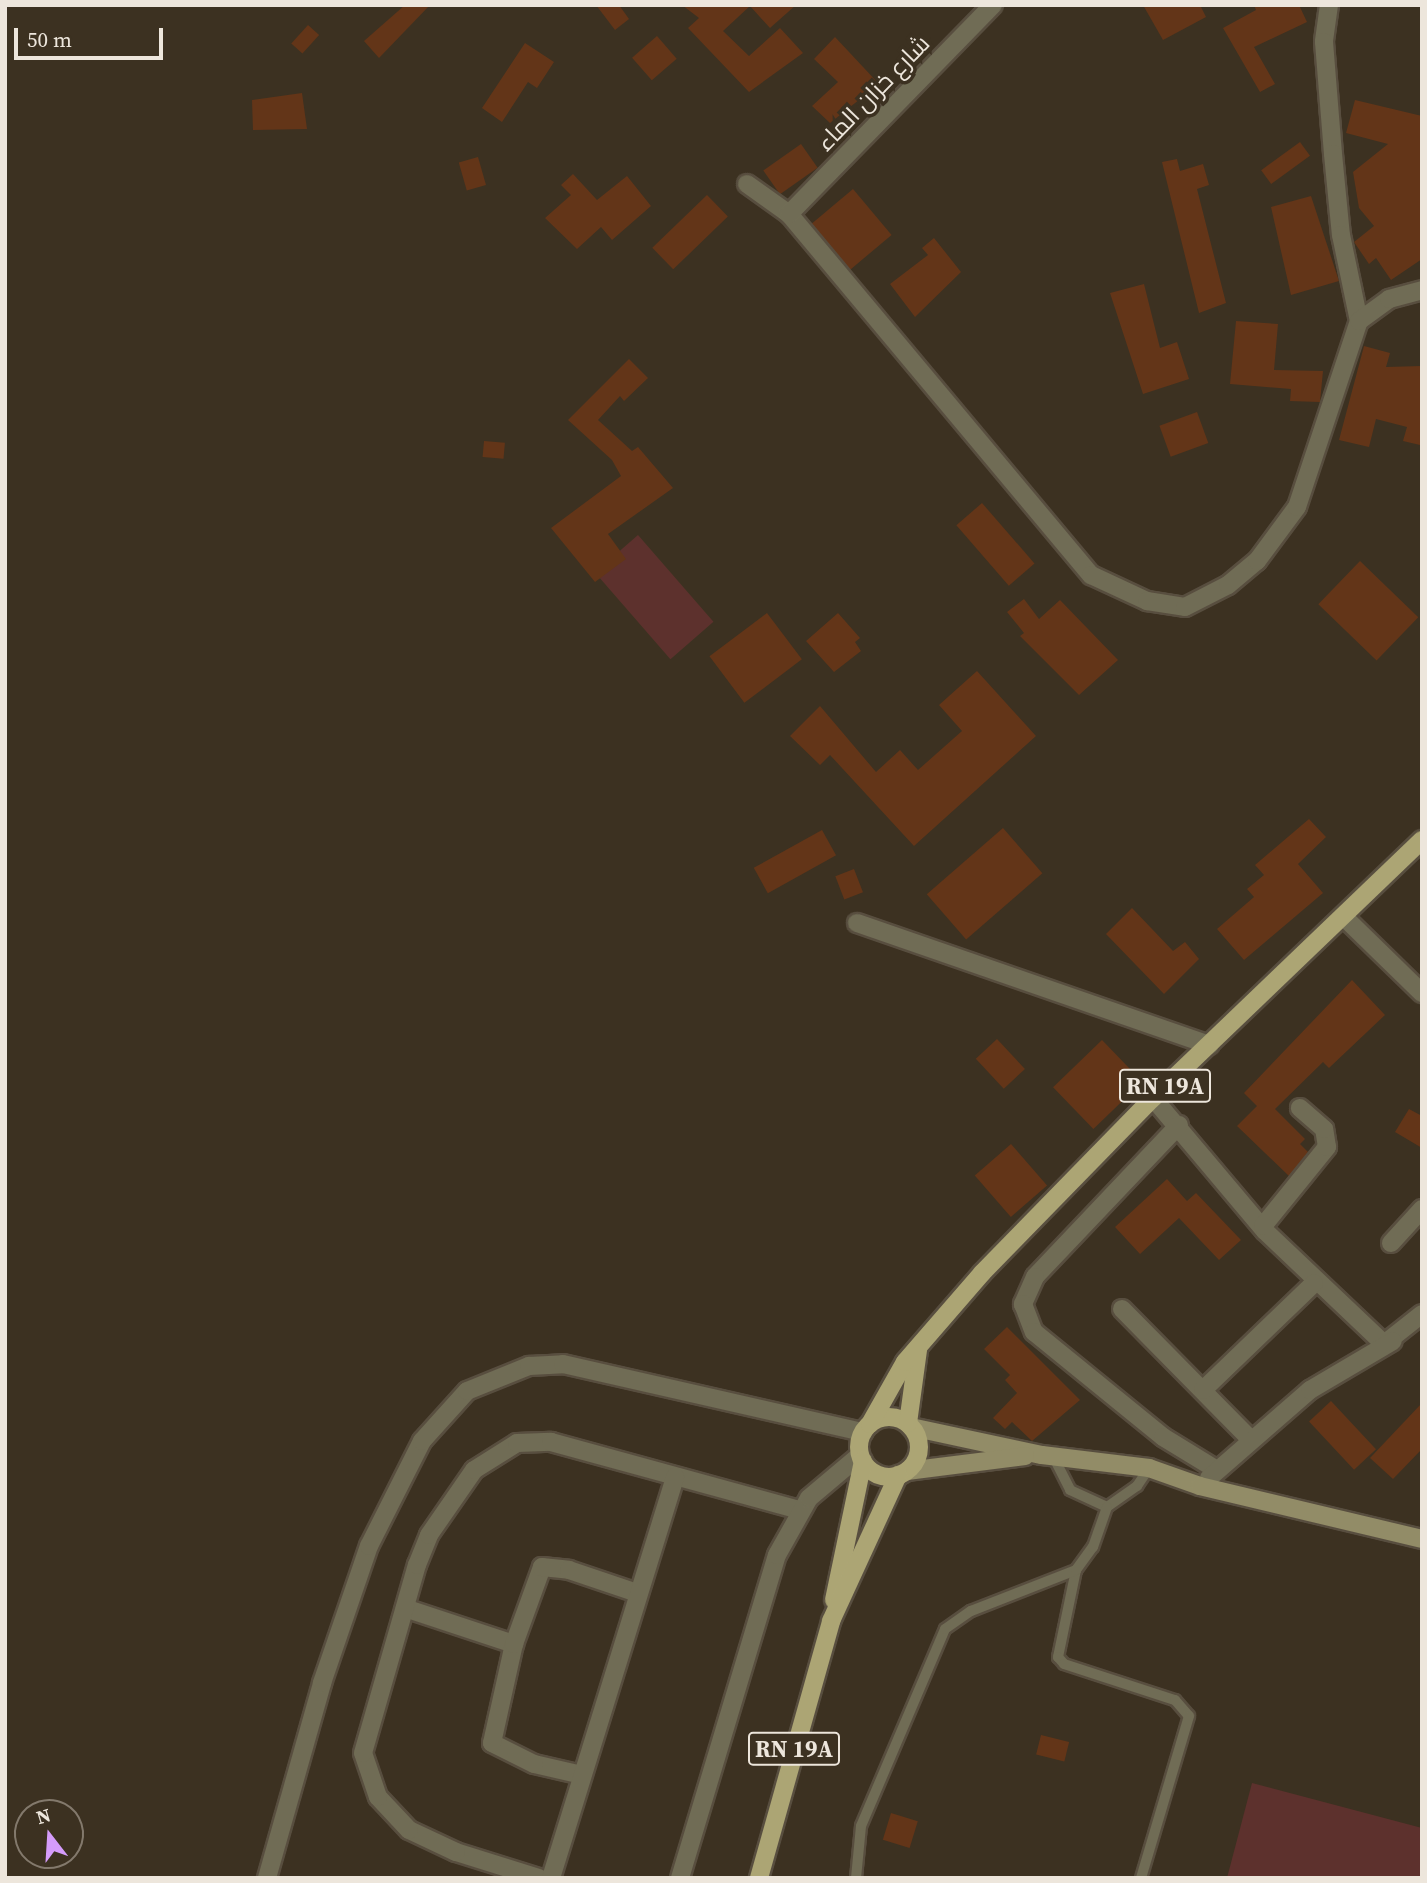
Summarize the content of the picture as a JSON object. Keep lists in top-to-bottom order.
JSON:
{
  "streets": {
    "main road": ["RN 19A"],
    "street": ["شارع خزان الماء"]
  },
  "scale_bar": "50 m",
  "north": "top"
}
